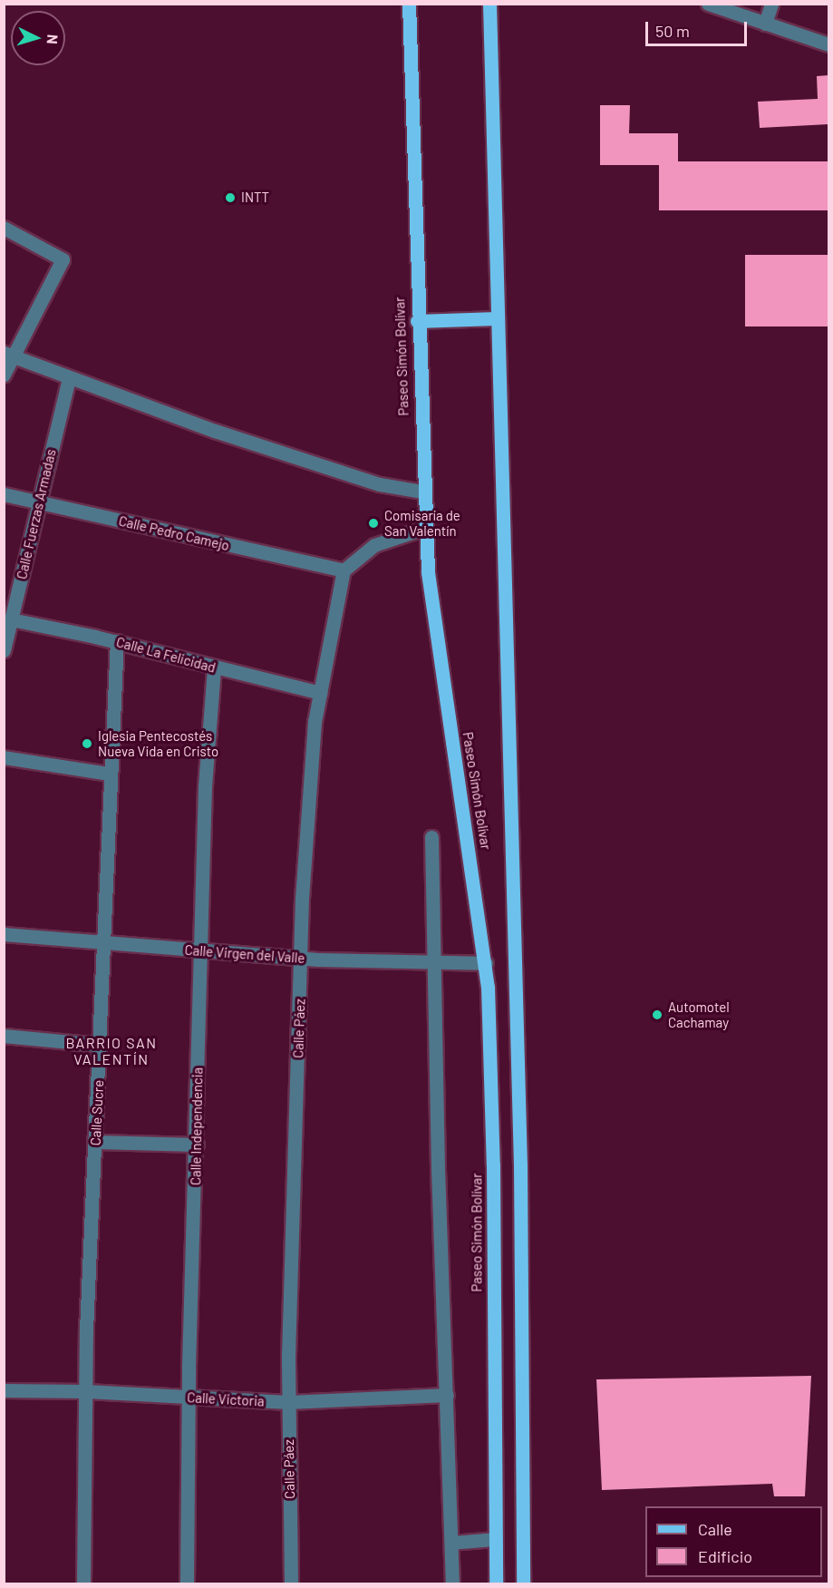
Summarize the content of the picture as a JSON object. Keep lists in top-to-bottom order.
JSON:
{
  "streets": {
    "main road": ["Paseo Simón Bolívar"],
    "street": [
      "Calle Fuerzas Armadas",
      "Calle Pedro Camejo",
      "Calle La Felicidad",
      "Calle Virgen del Valle",
      "Calle Páez",
      "Calle Sucre",
      "Calle Independencia",
      "Calle Victoria"
    ]
  },
  "crossings": [
    ["Paseo Simón Bolívar", "Calle Virgen del Valle"],
    ["Calle Fuerzas Armadas", "Calle Pedro Camejo"],
    ["Calle Fuerzas Armadas", "Calle La Felicidad"],
    ["Calle Pedro Camejo", "Calle Páez"],
    ["Calle La Felicidad", "Calle Páez"],
    ["Calle La Felicidad", "Calle Sucre"],
    ["Calle La Felicidad", "Calle Independencia"],
    ["Calle Virgen del Valle", "Calle Páez"],
    ["Calle Virgen del Valle", "Calle Sucre"],
    ["Calle Virgen del Valle", "Calle Independencia"],
    ["Calle Páez", "Calle Victoria"],
    ["Calle Sucre", "Calle Victoria"],
    ["Calle Independencia", "Calle Victoria"]
  ],
  "districts": ["BARRIO SAN VALENTÍN"],
  "places": [
    "INTT",
    "Comisaría de San Valentín",
    "Iglesia Pentecostés Nueva Vida en Cristo",
    "Automotel Cachamay"
  ],
  "legend": ["Calle", "Edificio"],
  "scale_bar": "50 m",
  "north": "right"
}
